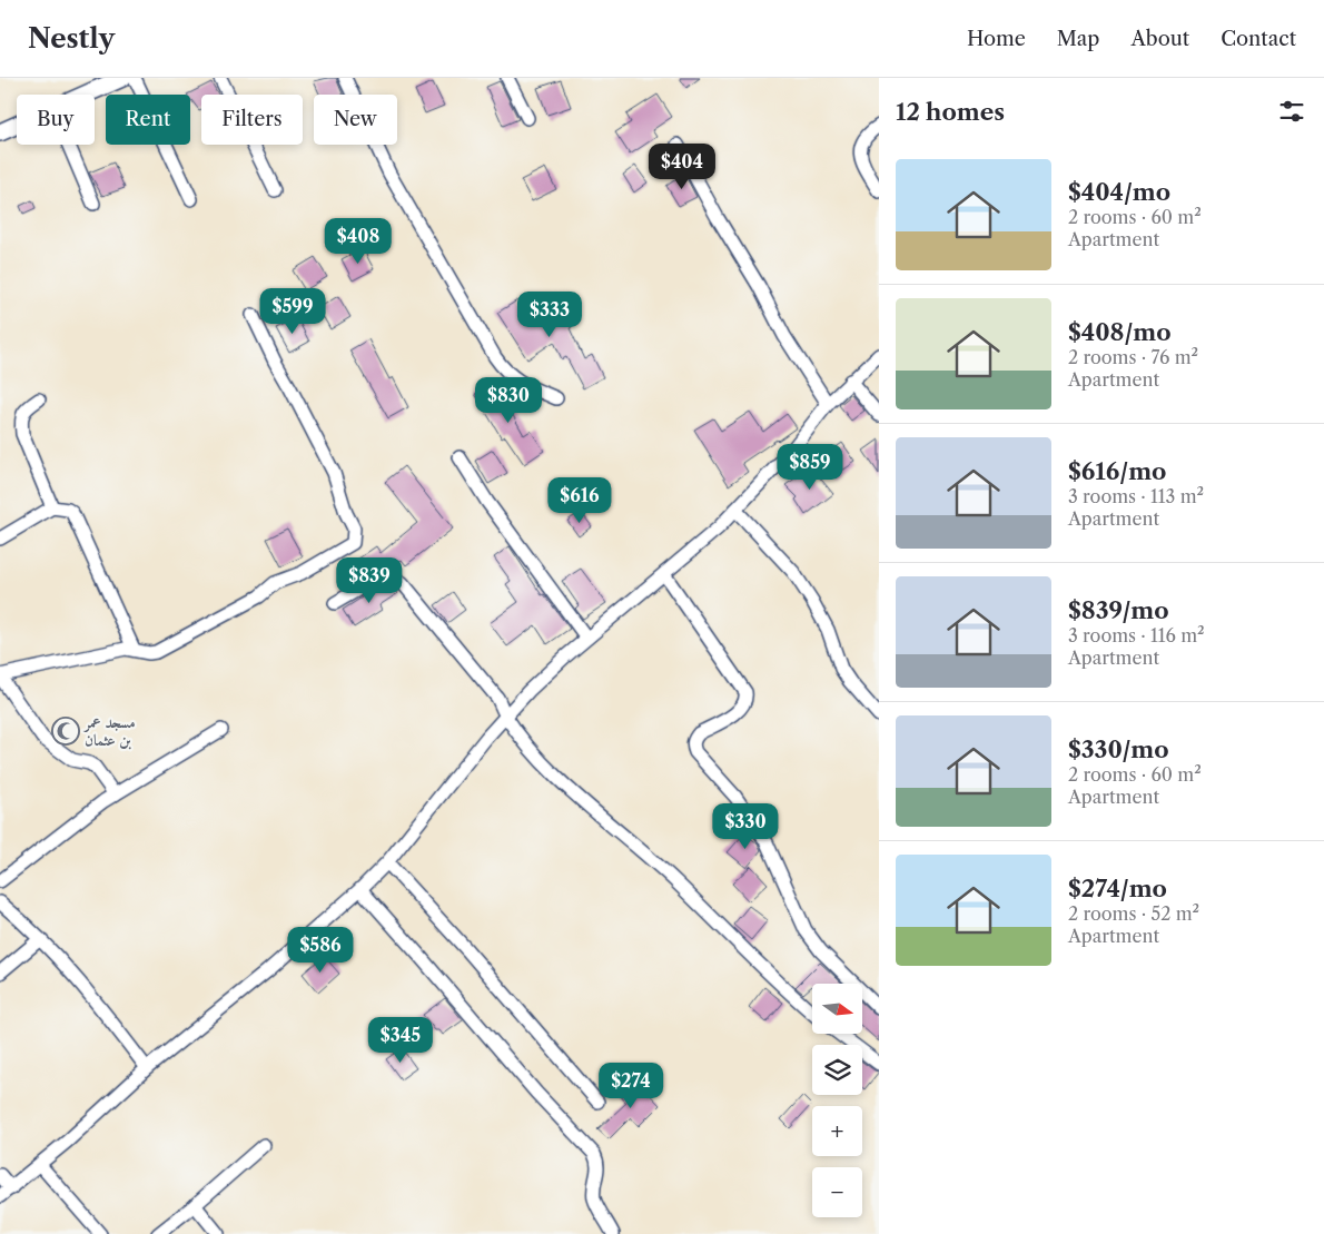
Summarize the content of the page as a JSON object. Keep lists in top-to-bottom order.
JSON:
{
  "places": {
    "mosque": ["مسجد عمر بن عثمان"]
  },
  "north": "right",
  "page": {
    "header": "Nestly",
    "nav": [
      "Home",
      "Map",
      "About",
      "Contact"
    ],
    "heading": "12 homes",
    "chip": [
      "Buy",
      "Rent",
      "Filters",
      "New"
    ],
    "price": [
      "$404",
      "$408",
      "$599",
      "$333",
      "$830",
      "$859",
      "$616",
      "$839",
      "$330",
      "$586",
      "$345",
      "$274"
    ],
    "list": [
      {
        "name": "$404/mo",
        "note": "2 rooms · 60 m² · Apartment"
      },
      {
        "name": "$408/mo",
        "note": "2 rooms · 76 m² · Apartment"
      },
      {
        "name": "$616/mo",
        "note": "3 rooms · 113 m² · Apartment"
      },
      {
        "name": "$839/mo",
        "note": "3 rooms · 116 m² · Apartment"
      },
      {
        "name": "$330/mo",
        "note": "2 rooms · 60 m² · Apartment"
      },
      {
        "name": "$274/mo",
        "note": "2 rooms · 52 m² · Apartment"
      }
    ],
    "map_buttons": ["+", "−"]
  }
}
